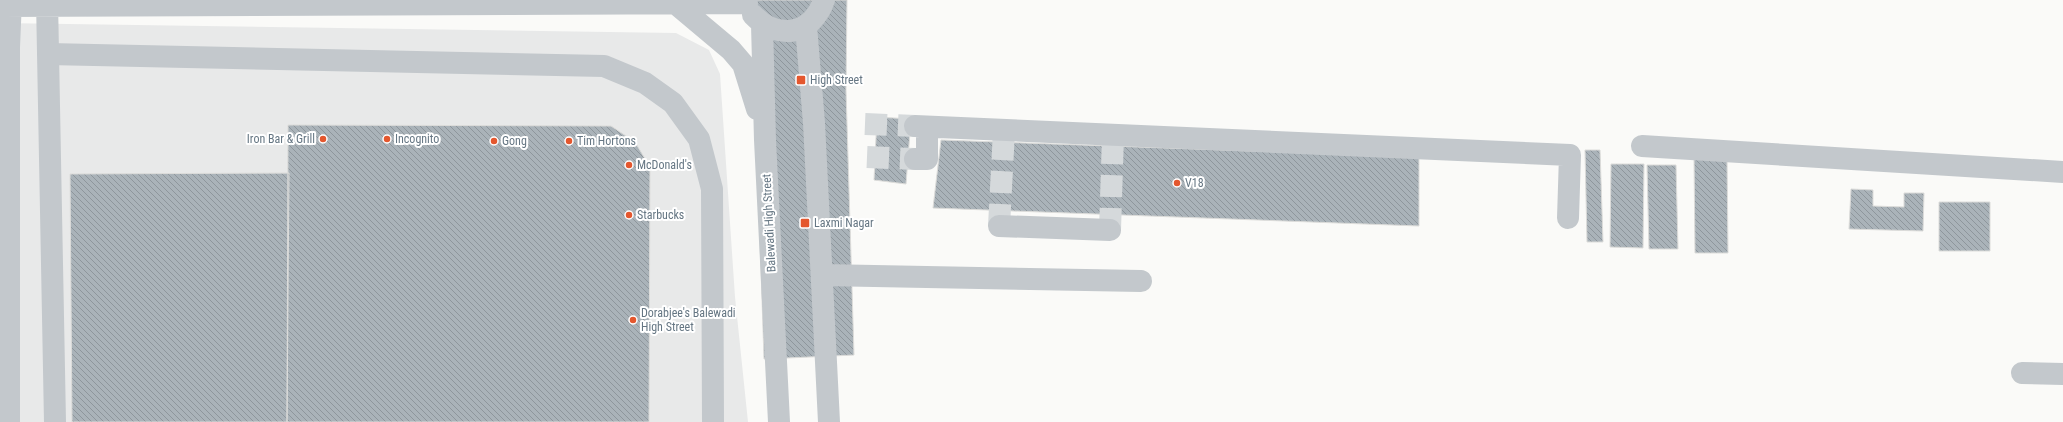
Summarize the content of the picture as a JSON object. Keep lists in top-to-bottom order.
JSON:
{
  "streets": {
    "street": ["Balewadi High Street"]
  },
  "places": {
    "transit": ["High Street", "Laxmi Nagar"],
    "other": [
      "Iron Bar & Grill",
      "Incognito",
      "Gong",
      "Tim Hortons",
      "McDonald's",
      "V18",
      "Starbucks",
      "Dorabjee's Balewadi High Street"
    ]
  }
}
